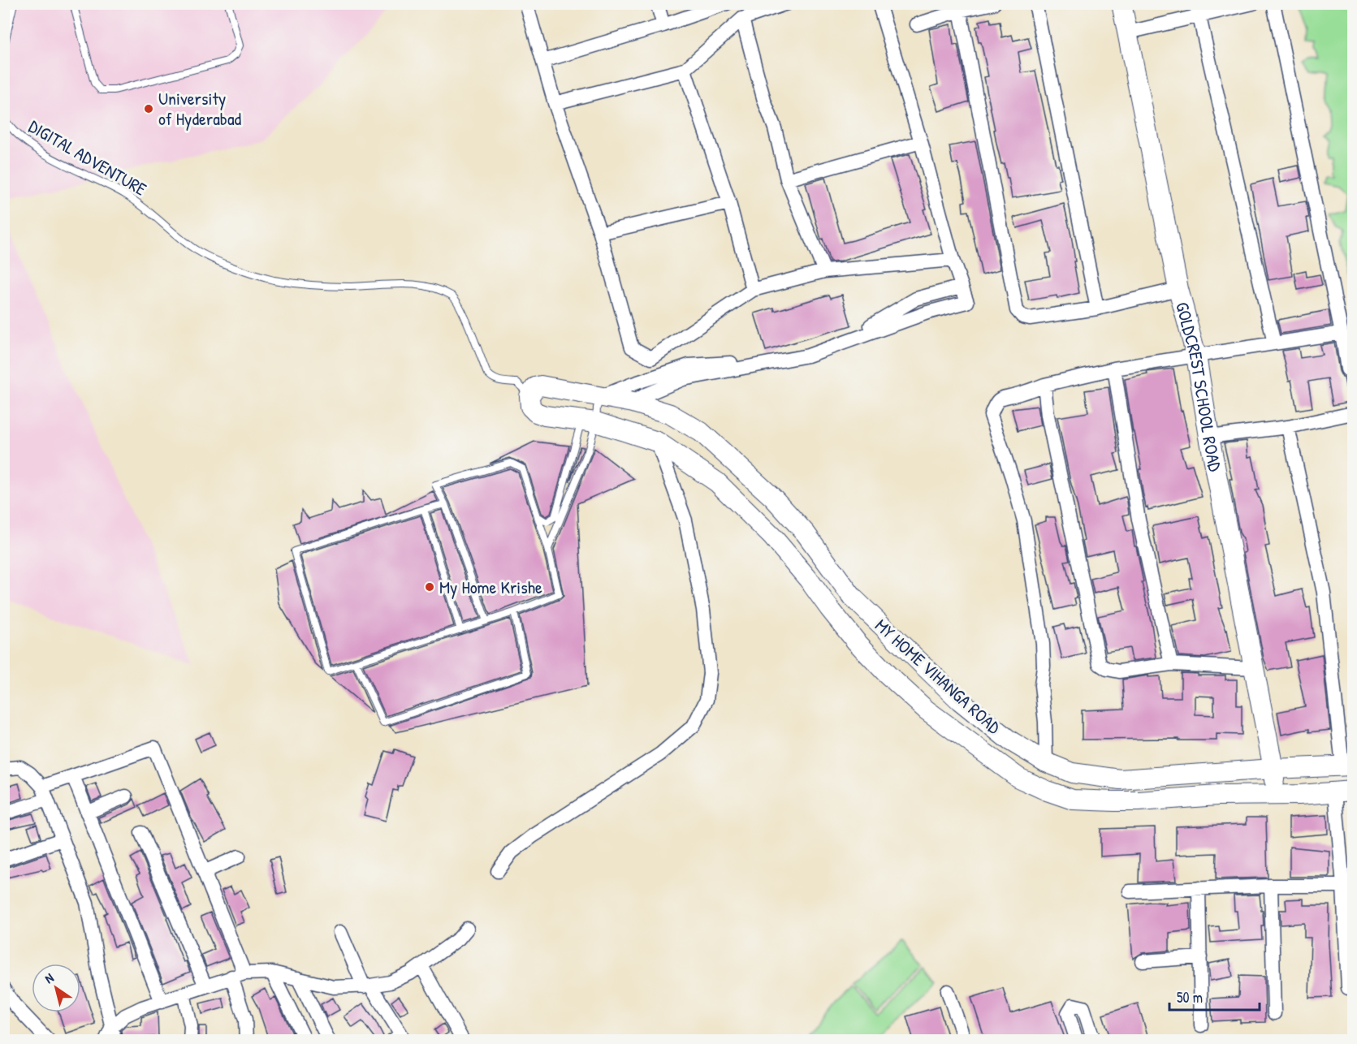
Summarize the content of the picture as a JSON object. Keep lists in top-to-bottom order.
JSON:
{
  "streets": {
    "street": ["GOLDCREST SCHOOL ROAD", "MY HOME VIHANGA ROAD"],
    "lane": ["DIGITAL ADVENTURE"]
  },
  "crossings": [
    ["DIGITAL ADVENTURE", "MY HOME VIHANGA ROAD"],
    ["GOLDCREST SCHOOL ROAD", "MY HOME VIHANGA ROAD"]
  ],
  "places": ["University of Hyderabad", "My Home Krishe"],
  "scale_bar": "50 m",
  "north": "top left"
}
